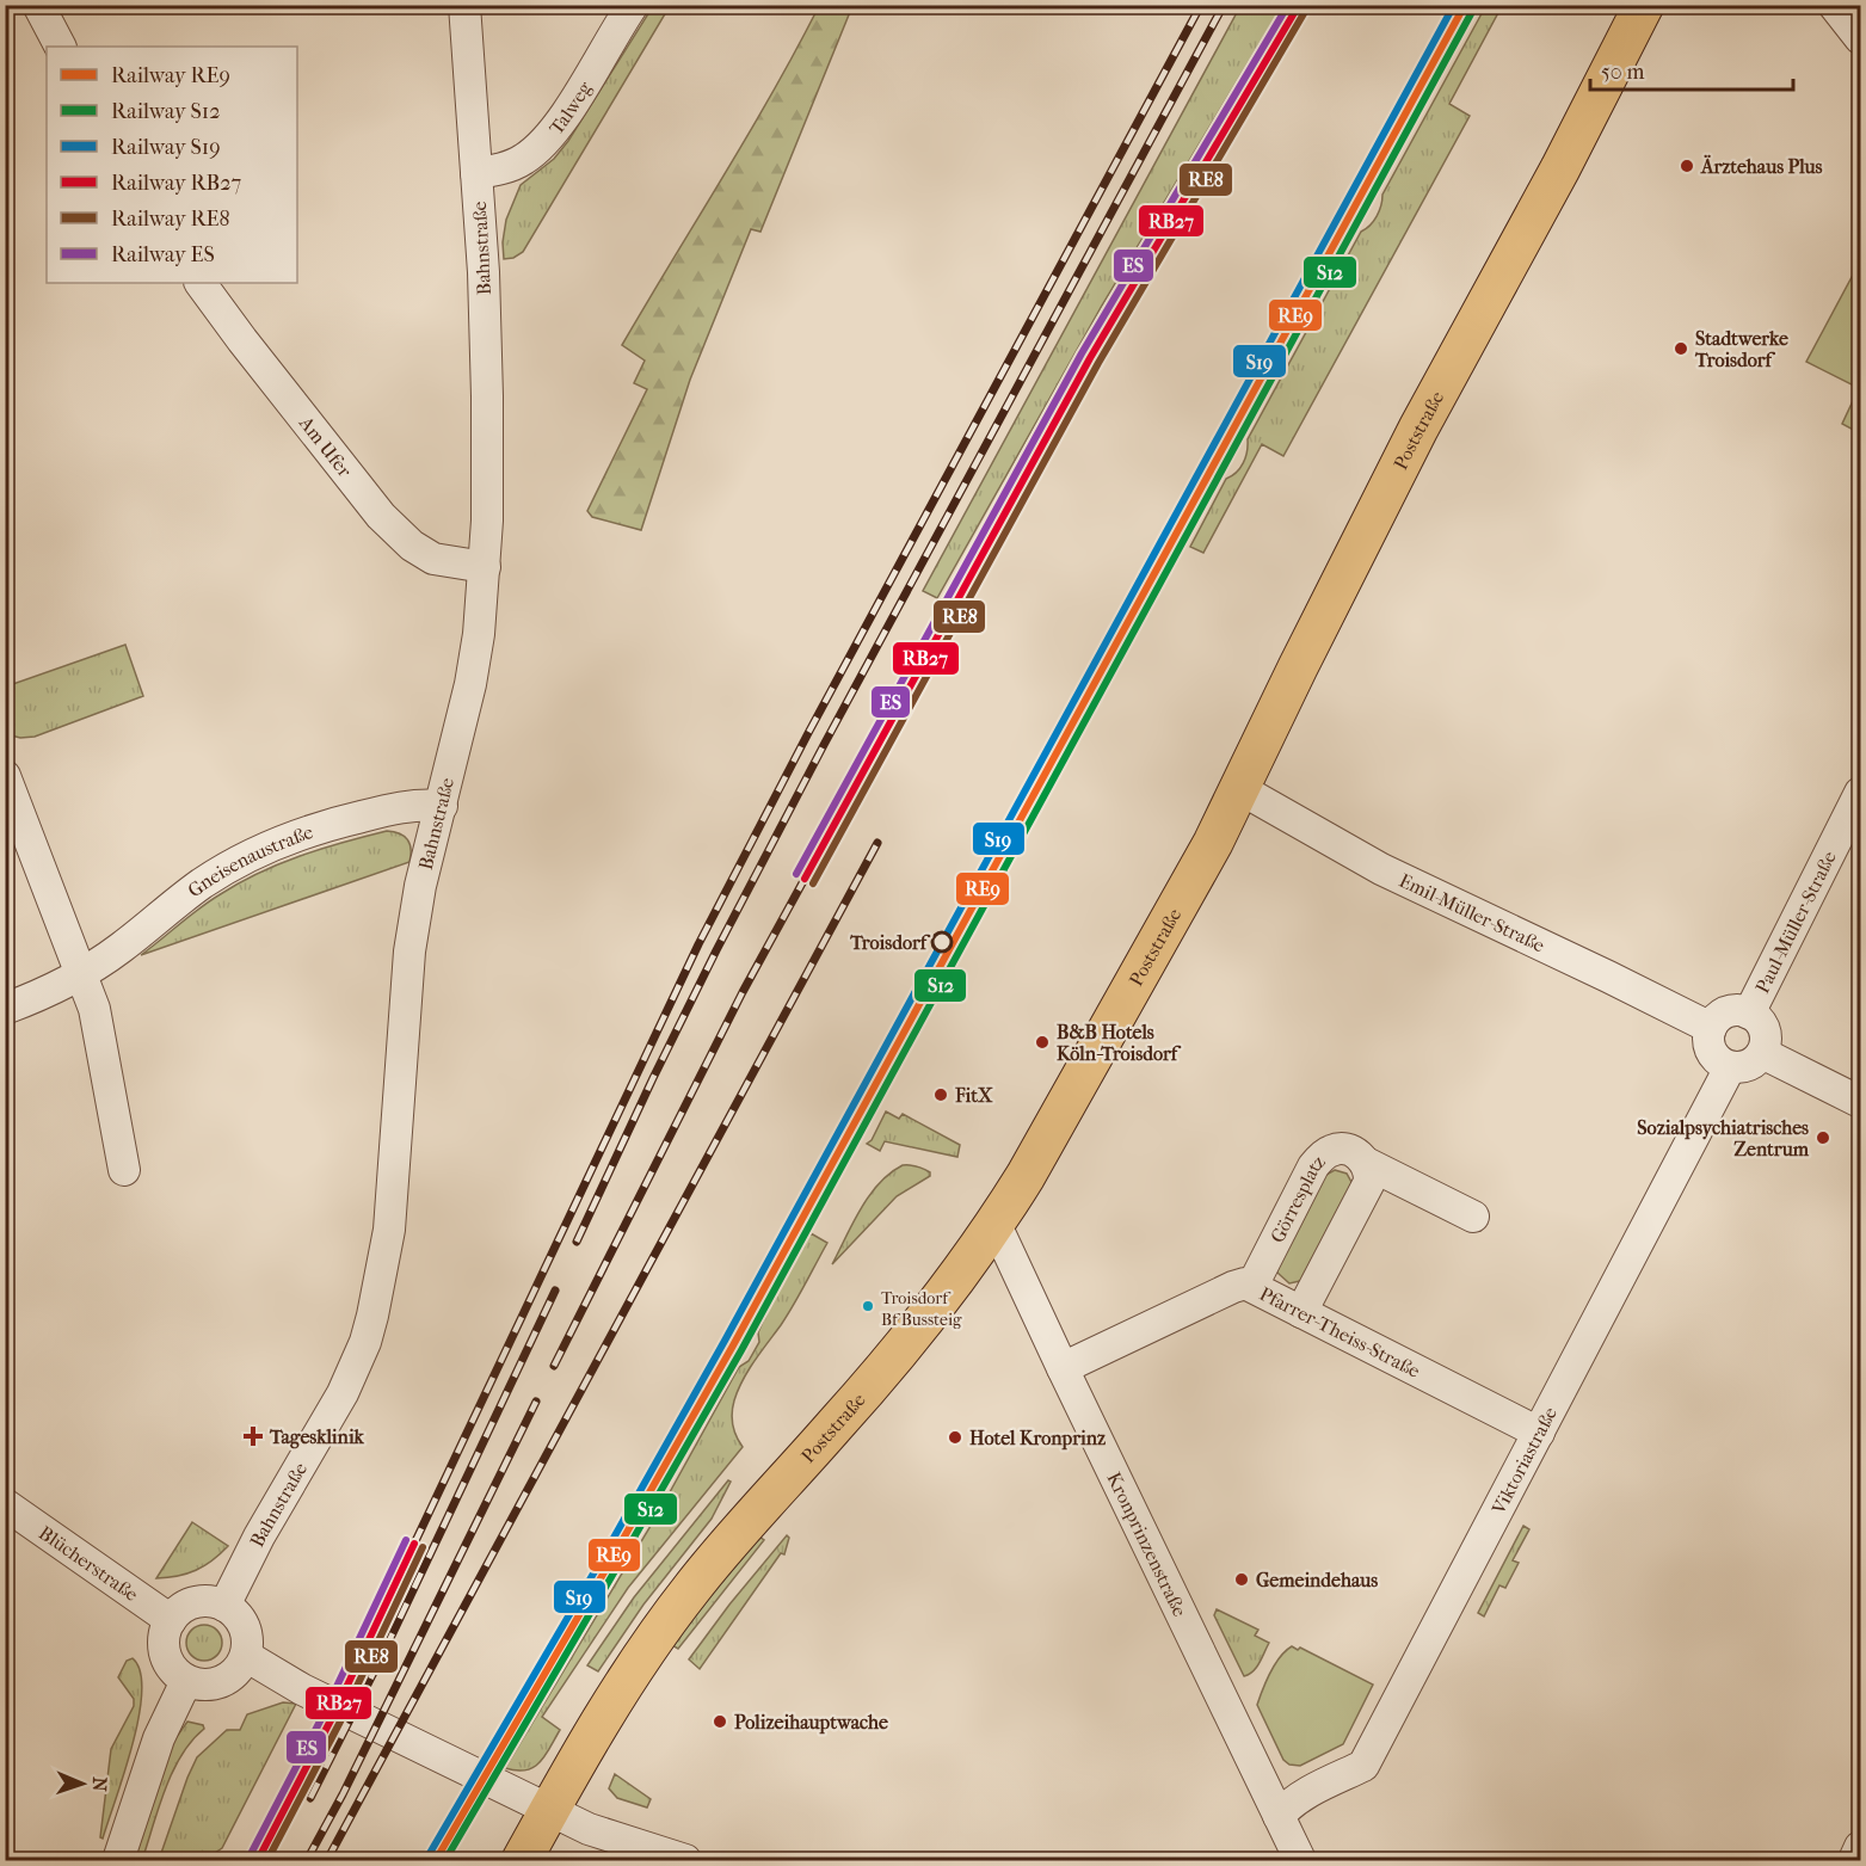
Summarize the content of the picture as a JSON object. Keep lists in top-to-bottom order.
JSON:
{
  "streets": {
    "main road": ["Poststraße"],
    "street": [
      "Talweg",
      "Bahnstraße",
      "Am Ufer",
      "Gneisenaustraße",
      "Emil-Müller-Straße",
      "Paul-Müller-Straße",
      "Görresplatz",
      "Pfarrer-Theiss-Straße",
      "Viktoriastraße",
      "Kronprinzenstraße",
      "Blücherstraße"
    ]
  },
  "crossings": [
    ["Talweg", "Bahnstraße"],
    ["Bahnstraße", "Am Ufer"],
    ["Bahnstraße", "Gneisenaustraße"],
    ["Bahnstraße", "Blücherstraße"],
    ["Poststraße", "Emil-Müller-Straße"],
    ["Poststraße", "Kronprinzenstraße"],
    ["Emil-Müller-Straße", "Paul-Müller-Straße"],
    ["Emil-Müller-Straße", "Viktoriastraße"],
    ["Paul-Müller-Straße", "Viktoriastraße"],
    ["Görresplatz", "Pfarrer-Theiss-Straße"],
    ["Pfarrer-Theiss-Straße", "Viktoriastraße"],
    ["Pfarrer-Theiss-Straße", "Kronprinzenstraße"],
    ["Viktoriastraße", "Kronprinzenstraße"]
  ],
  "places": {
    "other": [
      "Ärztehaus Plus",
      "Stadtwerke Troisdorf",
      "Troisdorf",
      "B&B Hotels Köln-Troisdorf",
      "FitX",
      "Sozialpsychiatrisches Zentrum",
      "Troisdorf Bf Bussteig",
      "Hotel Kronprinz",
      "Gemeindehaus",
      "Polizeihauptwache"
    ],
    "health": ["Tagesklinik"]
  },
  "lines": [
    "rail line RE9",
    "rail line S19",
    "rail line RB27",
    "rail line ES",
    "rail line S12",
    "rail line RE8"
  ],
  "legend": [
    "Railway RE9",
    "Railway S12",
    "Railway S19",
    "Railway RB27",
    "Railway RE8",
    "Railway ES"
  ],
  "scale_bar": "50 m",
  "north": "right"
}
